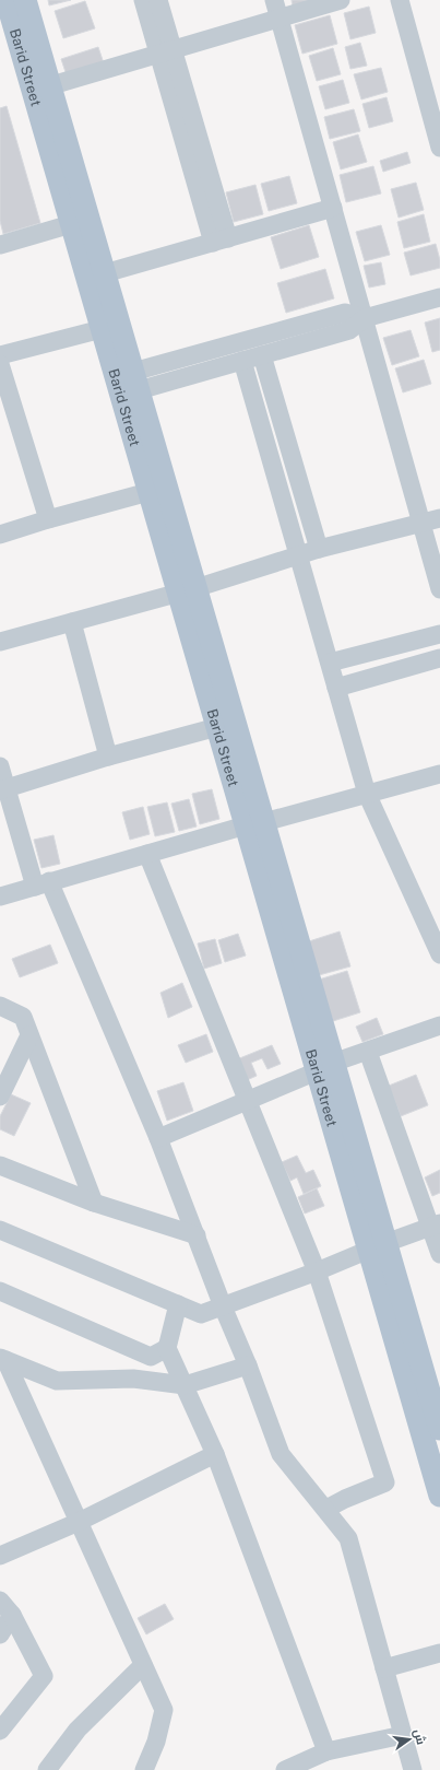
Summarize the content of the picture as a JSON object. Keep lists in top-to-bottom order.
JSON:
{
  "streets": {
    "main road": ["Barid Street"]
  },
  "north": "right"
}
